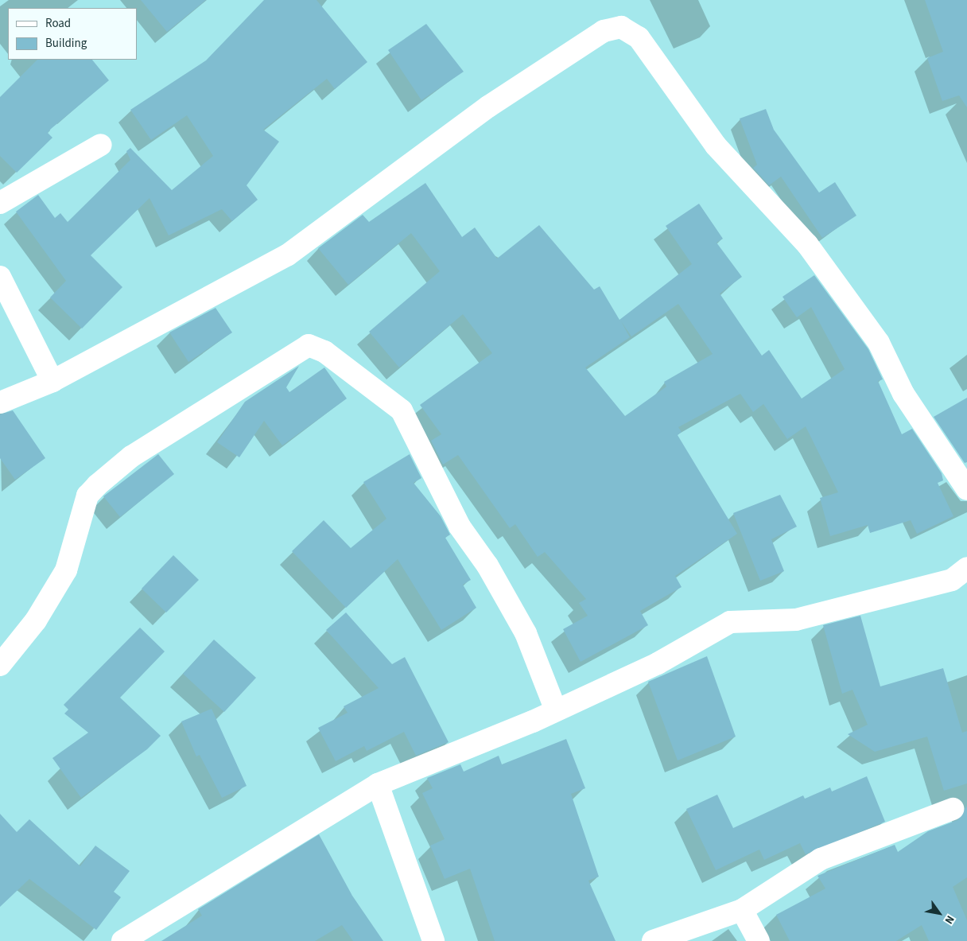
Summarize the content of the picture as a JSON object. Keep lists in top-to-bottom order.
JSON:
{
  "legend": ["Road", "Building"],
  "north": "bottom right"
}
